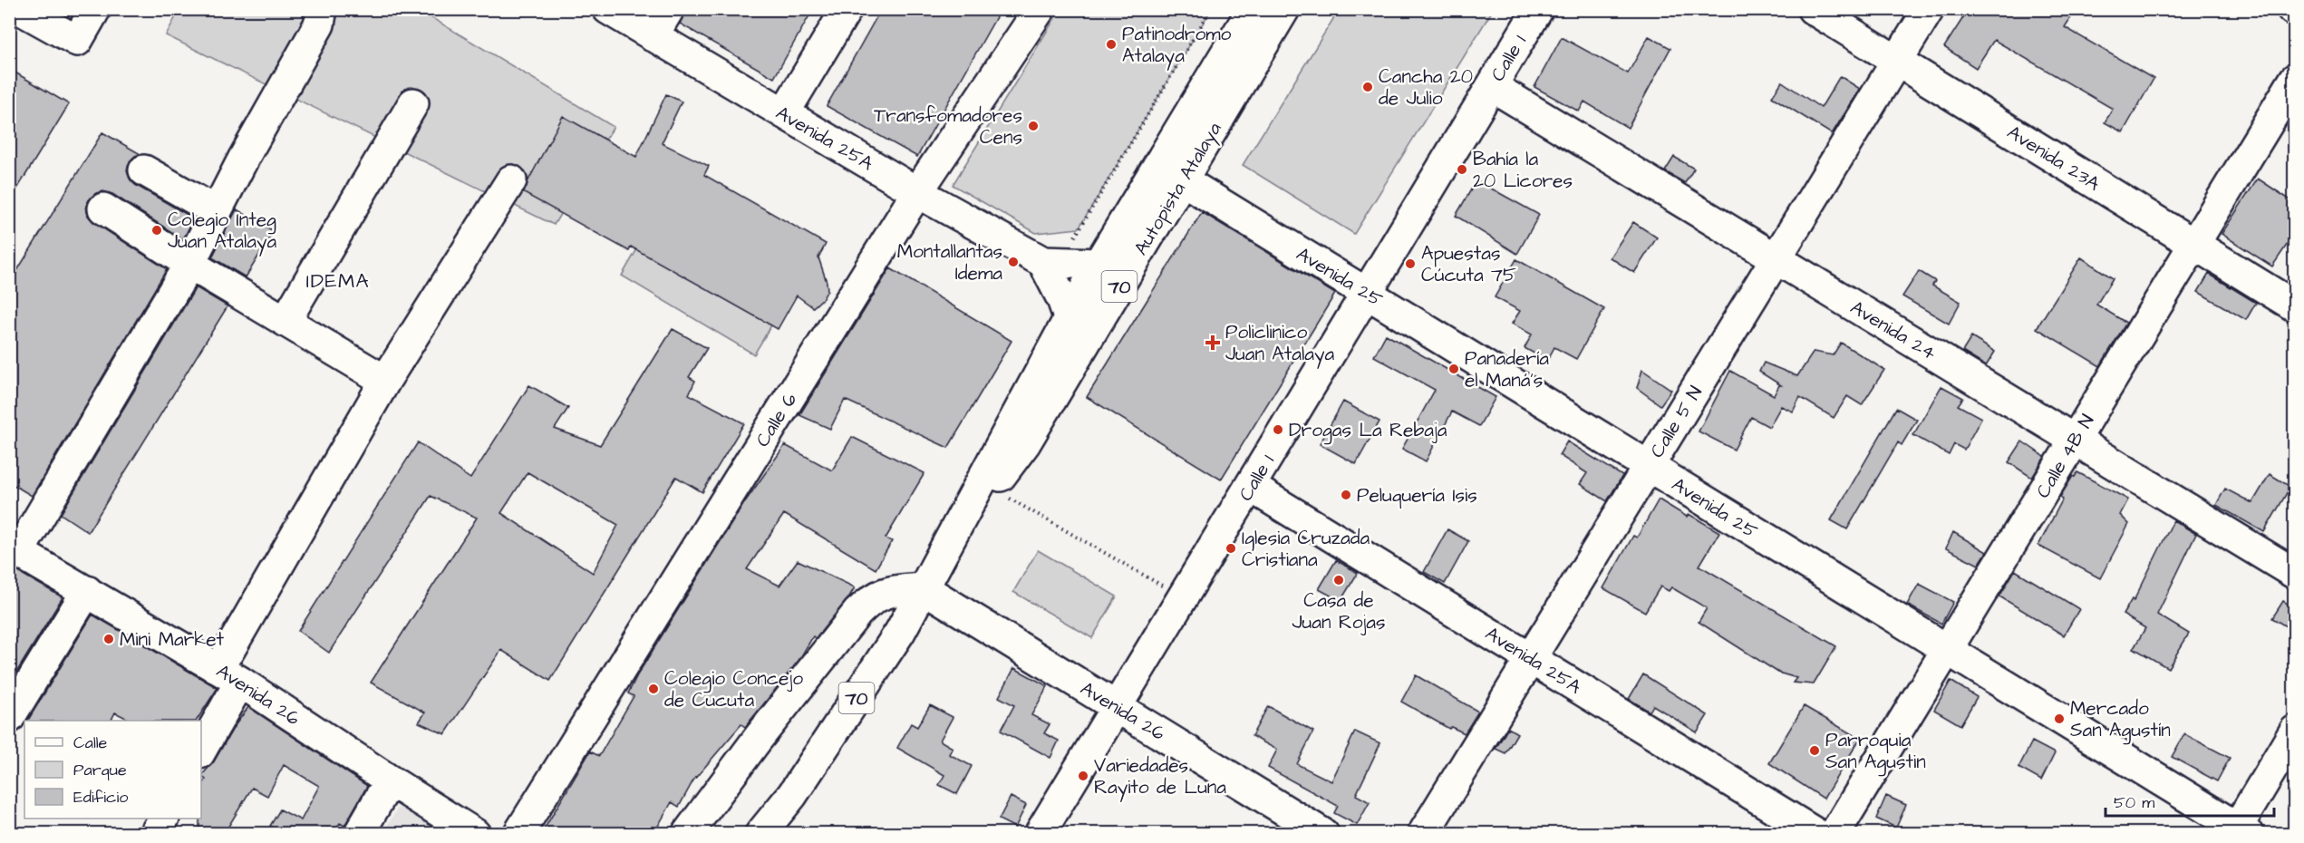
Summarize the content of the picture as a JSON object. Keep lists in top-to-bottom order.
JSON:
{
  "streets": {
    "street": [
      "Calle 1",
      "Avenida 25A",
      "Avenida 23A",
      "Autopista Atalaya",
      "Avenida 25",
      "70",
      "Avenida 24",
      "Calle 6",
      "Calle 5 N",
      "Calle 4B N",
      "Avenida 26"
    ]
  },
  "crossings": [
    ["Calle 1", "Avenida 25A"],
    ["Calle 1", "Avenida 25"],
    ["Calle 1", "Avenida 24"],
    ["Calle 1", "Avenida 26"],
    ["Avenida 25A", "Autopista Atalaya"],
    ["Avenida 25A", "Calle 6"],
    ["Avenida 25A", "Calle 5 N"],
    ["Avenida 23A", "Calle 5 N"],
    ["Avenida 23A", "Calle 4B N"],
    ["Autopista Atalaya", "Avenida 25"],
    ["Autopista Atalaya", "Avenida 26"],
    ["Avenida 25", "Calle 5 N"],
    ["Avenida 25", "Calle 4B N"],
    ["Avenida 24", "Calle 5 N"],
    ["Avenida 24", "Calle 4B N"]
  ],
  "districts": ["IDEMA"],
  "places": {
    "other": [
      "Patinodromo Atalaya",
      "Cancha 20 de Julio",
      "Transfomadores Cens",
      "Bahía la 20 Licores",
      "Colegio Integ Juan Atalaya",
      "Montallantas Idema",
      "Apuestas Cúcuta 75",
      "Panadería el Maná's",
      "Drogas La Rebaja",
      "Peluquería Isis",
      "Iglesia Cruzada Cristiana",
      "Casa de Juan Rojas",
      "Mini Market",
      "Colegio Concejo de Cucuta",
      "Mercado San Agustín",
      "Parroquia San Agustin",
      "Variedades Rayito de Luna"
    ],
    "health": ["Policlinico Juan Atalaya"]
  },
  "legend": ["Calle", "Parque", "Edificio"],
  "scale_bar": "50 m"
}
